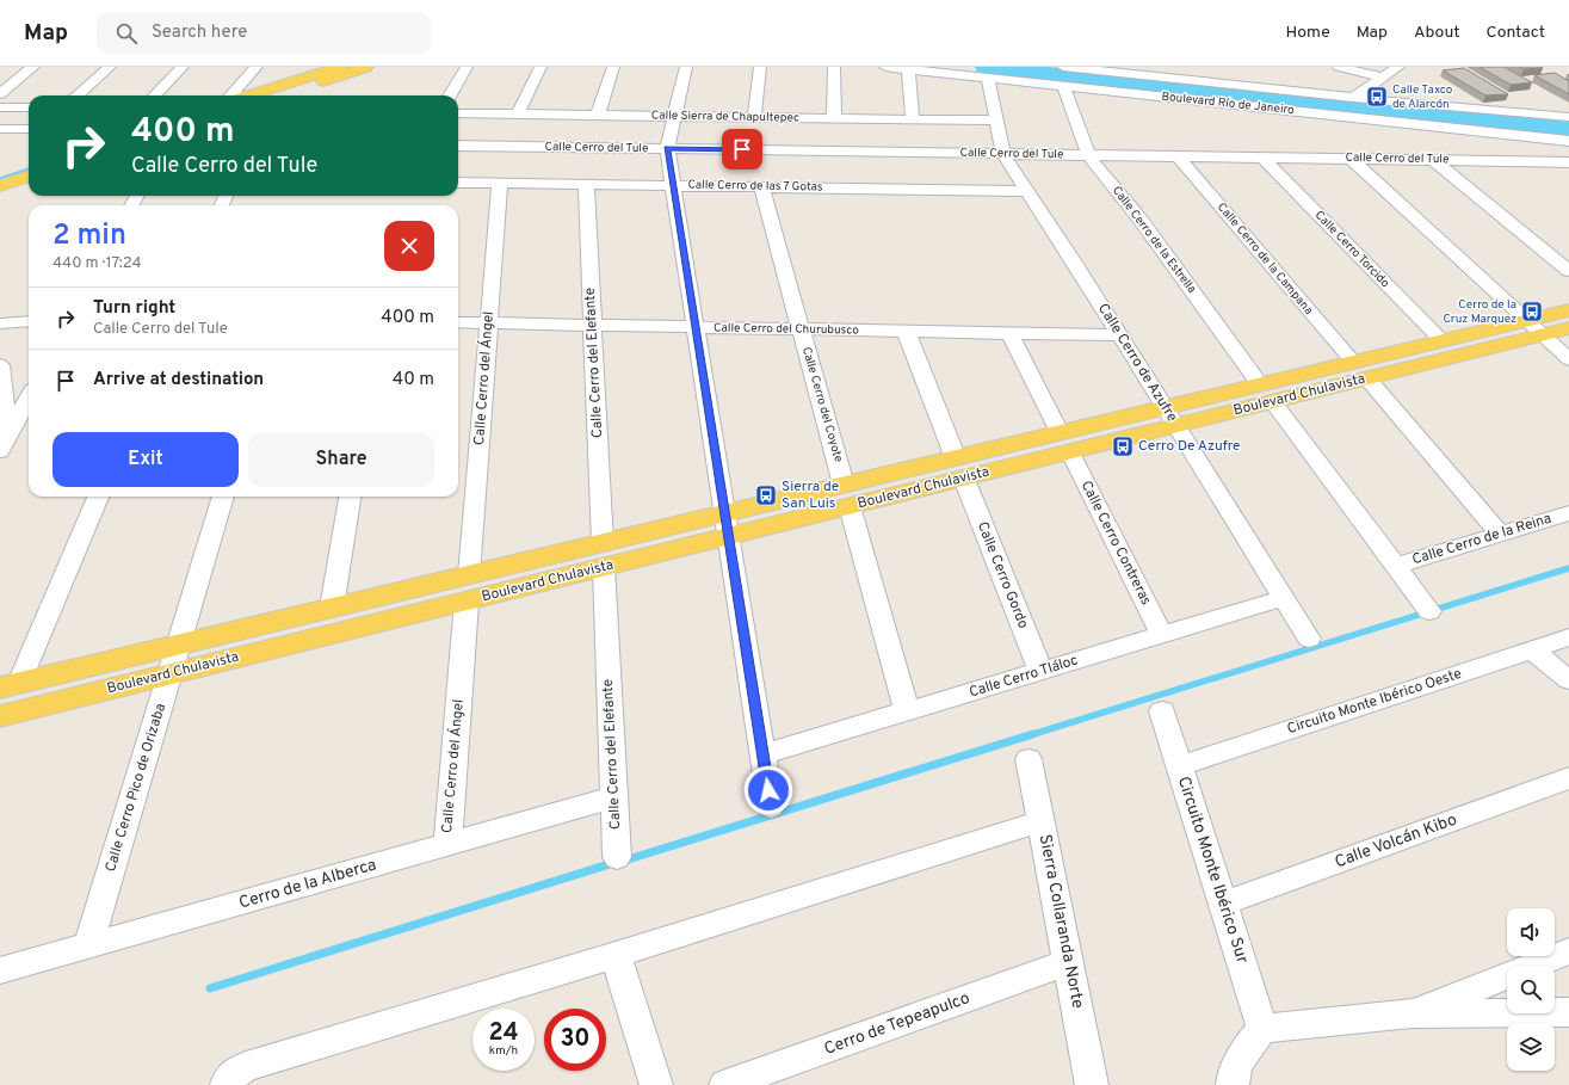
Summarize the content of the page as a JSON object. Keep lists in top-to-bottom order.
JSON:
{
  "streets": {
    "main road": ["Boulevard Chulavista"],
    "street": [
      "Boulevard Río de Janeiro",
      "Calle Sierra de Chapultepec",
      "Calle Cerro del Tule",
      "Calle Cerro de las 7 Gotas",
      "Calle Cerro de la Estrella",
      "Calle Cerro Torcido",
      "Calle Cerro de la Campana",
      "Calle Cerro del Churubusco",
      "Calle Cerro del Elefante",
      "Calle Cerro de Azufre",
      "Calle Cerro del Ángel",
      "Calle Cerro del Coyote",
      "Calle Cerro de la Reina",
      "Calle Cerro Contreras",
      "Calle Cerro Gordo",
      "Calle Cerro Tláloc",
      "Circuito Monte Ibérico Oeste",
      "Calle Cerro Pico de Orizaba",
      "Calle Volcán Kibo",
      "Circuito Monte Ibérico Sur",
      "Cerro de la Alberca",
      "Sierra Collaranda Norte",
      "Cerro de Tepeapulco"
    ]
  },
  "crossings": [
    ["Boulevard Río de Janeiro", "Calle Cerro de la Estrella"],
    ["Boulevard Río de Janeiro", "Calle Cerro de Azufre"],
    ["Calle Sierra de Chapultepec", "Calle Cerro de Azufre"],
    ["Calle Cerro del Tule", "Calle Cerro de la Estrella"],
    ["Calle Cerro del Tule", "Calle Cerro Torcido"],
    ["Calle Cerro del Tule", "Calle Cerro de la Campana"],
    ["Calle Cerro del Tule", "Calle Cerro de Azufre"],
    ["Calle Cerro de las 7 Gotas", "Calle Cerro del Elefante"],
    ["Calle Cerro de las 7 Gotas", "Calle Cerro de Azufre"],
    ["Calle Cerro de las 7 Gotas", "Calle Cerro del Ángel"],
    ["Calle Cerro de las 7 Gotas", "Calle Cerro del Coyote"],
    ["Calle Cerro de la Estrella", "Boulevard Chulavista"],
    ["Calle Cerro Torcido", "Boulevard Chulavista"],
    ["Calle Cerro de la Campana", "Boulevard Chulavista"],
    ["Calle Cerro de la Campana", "Calle Cerro de la Reina"],
    ["Calle Cerro del Churubusco", "Calle Cerro del Elefante"],
    ["Calle Cerro del Churubusco", "Calle Cerro de Azufre"],
    ["Calle Cerro del Churubusco", "Calle Cerro del Ángel"],
    ["Calle Cerro del Churubusco", "Calle Cerro del Coyote"],
    ["Calle Cerro del Churubusco", "Calle Cerro Contreras"],
    ["Calle Cerro del Churubusco", "Calle Cerro Gordo"],
    ["Calle Cerro del Elefante", "Boulevard Chulavista"],
    ["Calle Cerro del Elefante", "Cerro de la Alberca"],
    ["Calle Cerro de Azufre", "Boulevard Chulavista"],
    ["Calle Cerro de Azufre", "Calle Cerro Tláloc"],
    ["Calle Cerro del Ángel", "Boulevard Chulavista"],
    ["Calle Cerro del Ángel", "Cerro de la Alberca"],
    ["Boulevard Chulavista", "Calle Cerro del Coyote"],
    ["Boulevard Chulavista", "Calle Cerro Contreras"],
    ["Boulevard Chulavista", "Calle Cerro Gordo"],
    ["Boulevard Chulavista", "Calle Cerro Pico de Orizaba"],
    ["Calle Cerro del Coyote", "Calle Cerro Tláloc"],
    ["Calle Cerro Contreras", "Calle Cerro Tláloc"],
    ["Calle Cerro Gordo", "Calle Cerro Tláloc"],
    ["Circuito Monte Ibérico Oeste", "Circuito Monte Ibérico Sur"],
    ["Calle Cerro Pico de Orizaba", "Cerro de la Alberca"],
    ["Calle Volcán Kibo", "Circuito Monte Ibérico Sur"],
    ["Sierra Collaranda Norte", "Cerro de Tepeapulco"]
  ],
  "places": {
    "bus stop": [
      "Calle Taxco de Alarcón",
      "Cerro de la Cruz Marquez",
      "Cerro De Azufre",
      "Sierra de San Luis"
    ]
  },
  "page": {
    "header": "Map",
    "search": "Search here",
    "nav": [
      "Home",
      "Map",
      "About",
      "Contact"
    ],
    "turn": ["400 m", "Calle Cerro del Tule"],
    "heading": ["2 min", "440 m · 17:24"],
    "list": [
      {
        "name": "Turn right",
        "note": "Calle Cerro del Tule",
        "value": "400 m"
      },
      {
        "name": "Arrive at destination",
        "value": "40 m"
      }
    ],
    "buttons": ["Exit", "Share"],
    "speed": "24 km/h",
    "limit": "30"
  }
}
